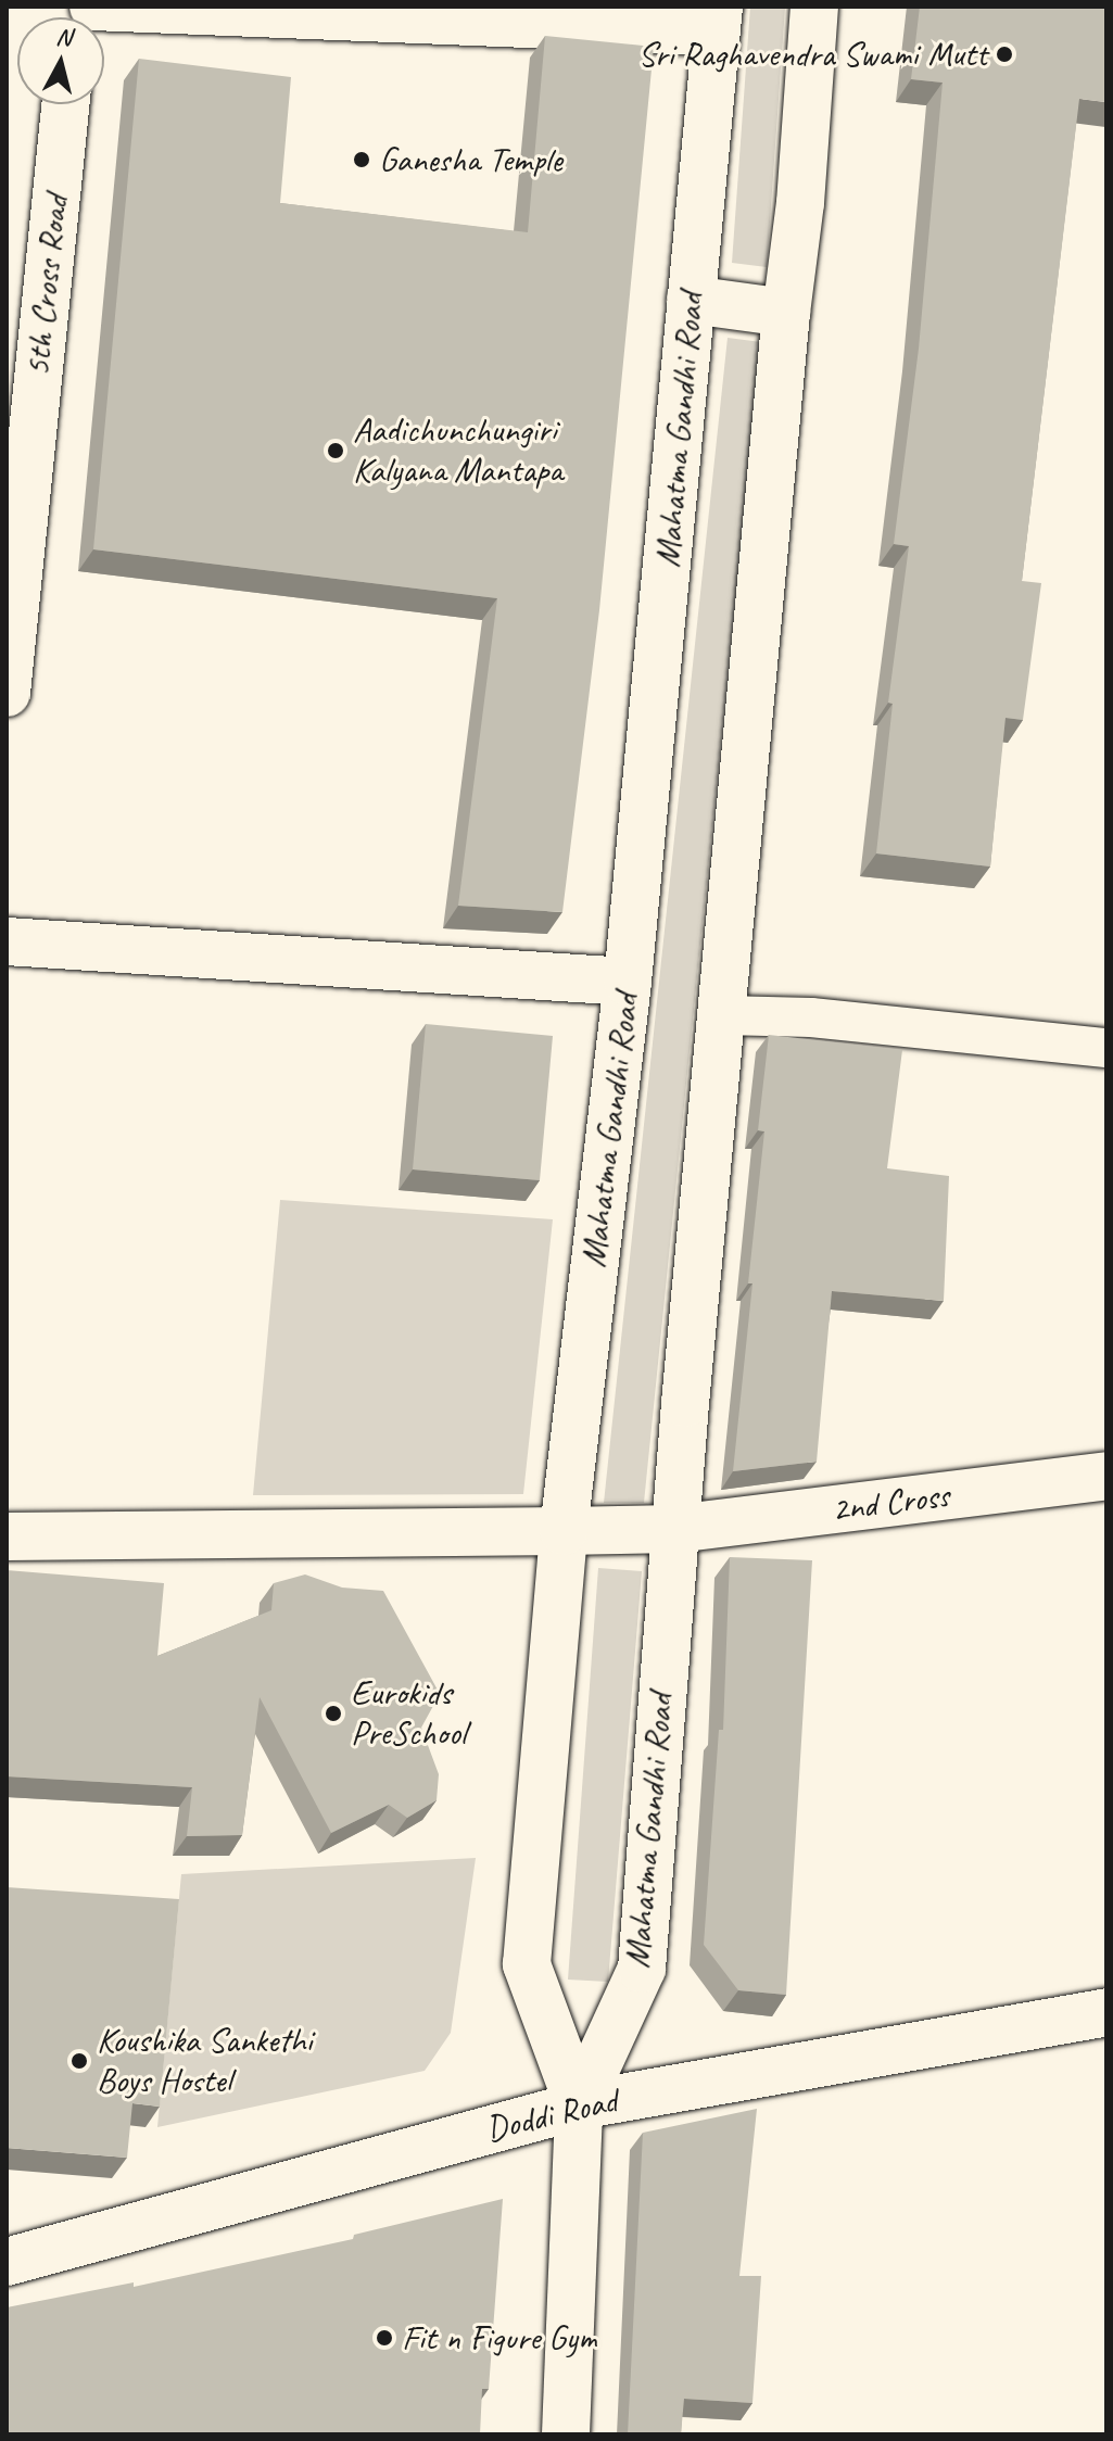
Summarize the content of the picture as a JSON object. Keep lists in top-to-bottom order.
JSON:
{
  "streets": {
    "street": [
      "5th Cross Road",
      "Mahatma Gandhi Road",
      "2nd Cross",
      "Doddi Road"
    ]
  },
  "crossings": [
    ["Mahatma Gandhi Road", "2nd Cross"],
    ["Mahatma Gandhi Road", "Doddi Road"]
  ],
  "places": [
    "Sri Raghavendra Swami Mutt",
    "Ganesha Temple",
    "Aadichunchungiri Kalyana Mantapa",
    "Eurokids PreSchool",
    "Koushika Sankethi Boys Hostel",
    "Fit n Figure Gym"
  ],
  "north": "top"
}
